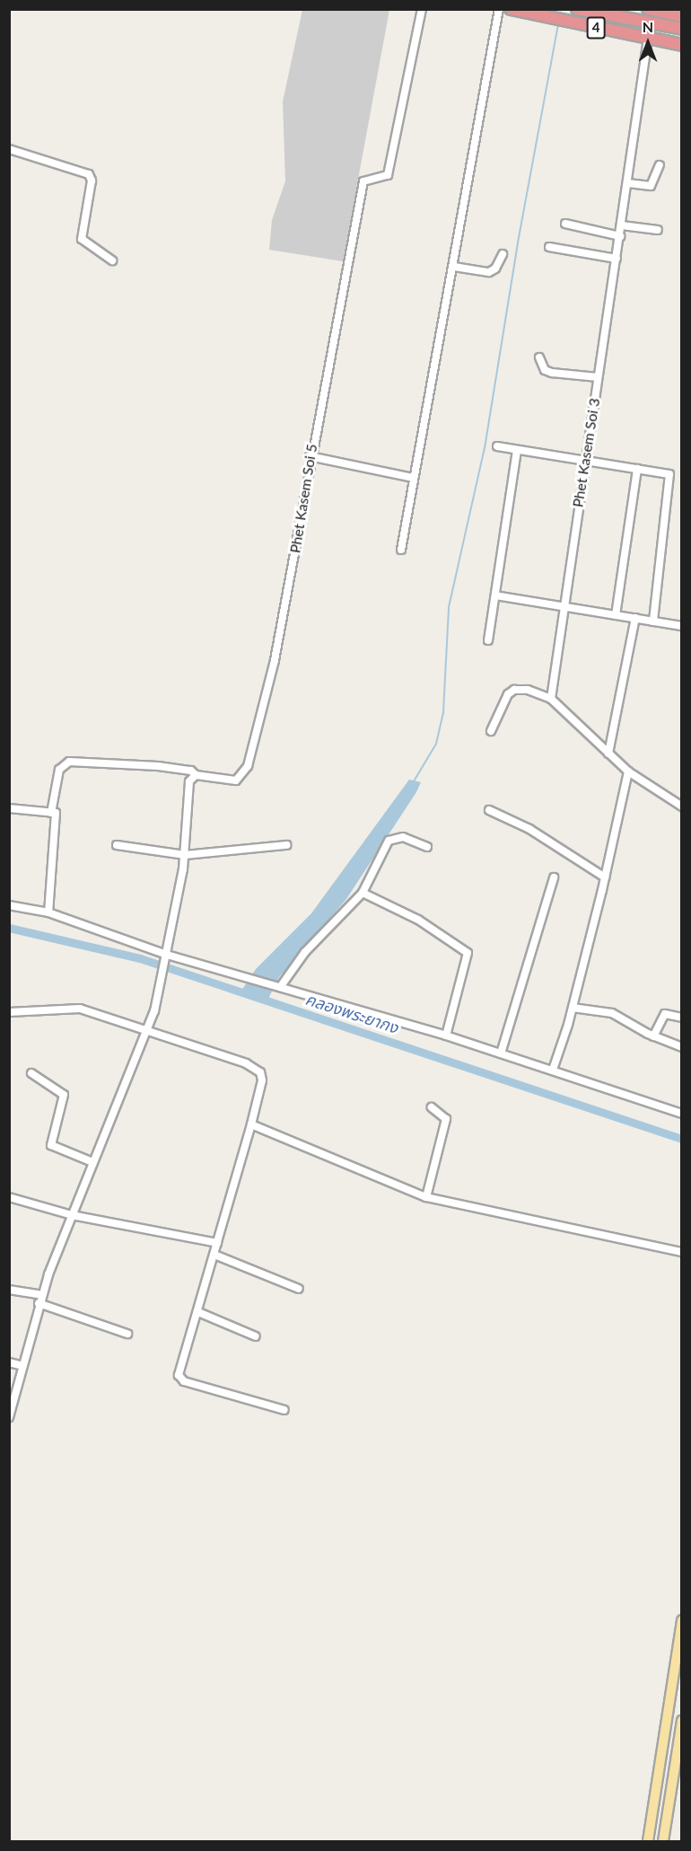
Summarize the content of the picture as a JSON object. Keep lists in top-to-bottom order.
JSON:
{
  "streets": {
    "highway": ["4"],
    "street": ["Phet Kasem Soi 3", "Phet Kasem Soi 5"]
  },
  "crossings": [
    ["4", "Phet Kasem Soi 3"]
  ],
  "water": ["คลองพระยากง"],
  "north": "top"
}
